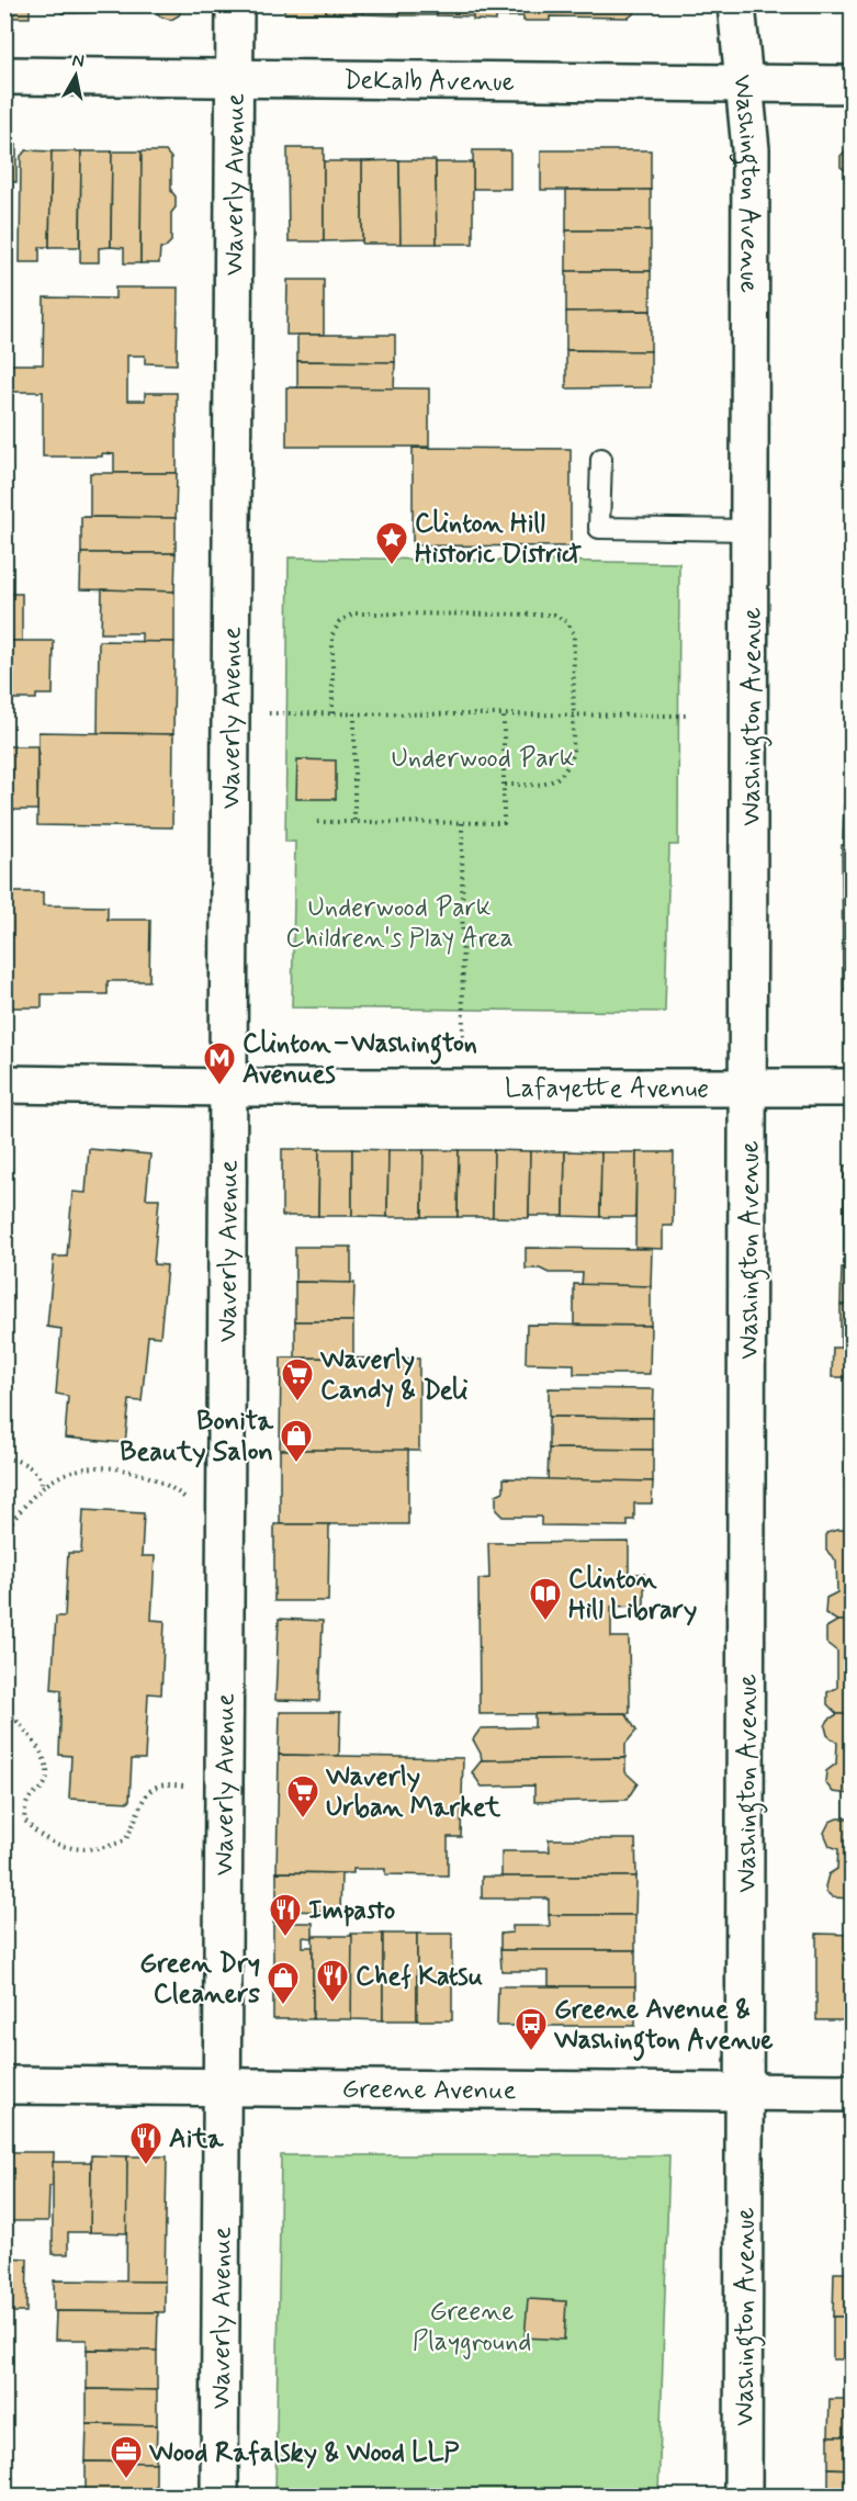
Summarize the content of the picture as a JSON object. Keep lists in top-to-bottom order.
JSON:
{
  "streets": {
    "main road": [
      "DeKalb Avenue",
      "Washington Avenue",
      "Waverly Avenue",
      "Lafayette Avenue",
      "Greene Avenue"
    ]
  },
  "crossings": [
    ["DeKalb Avenue", "Washington Avenue"],
    ["DeKalb Avenue", "Waverly Avenue"],
    ["Washington Avenue", "Lafayette Avenue"],
    ["Washington Avenue", "Greene Avenue"],
    ["Waverly Avenue", "Lafayette Avenue"],
    ["Waverly Avenue", "Greene Avenue"]
  ],
  "parks": ["Underwood Park", "Underwood Park Children's Play Area", "Greene Playground"],
  "places": {
    "place": ["Clinton Hill Historic District"],
    "metro station": ["Clinton–Washington Avenues"],
    "supermarket": ["Waverly Candy & Deli", "Waverly Urban Market"],
    "shop": ["Bonita Beauty Salon", "Green Dry Cleaners"],
    "library": ["Clinton Hill Library"],
    "restaurant": ["Impasto", "Chef Katsu", "Aita"],
    "bus stop": ["Greene Avenue & Washington Avenue"],
    "office": ["Wood Rafalsky & Wood LLP"]
  },
  "north": "top"
}
